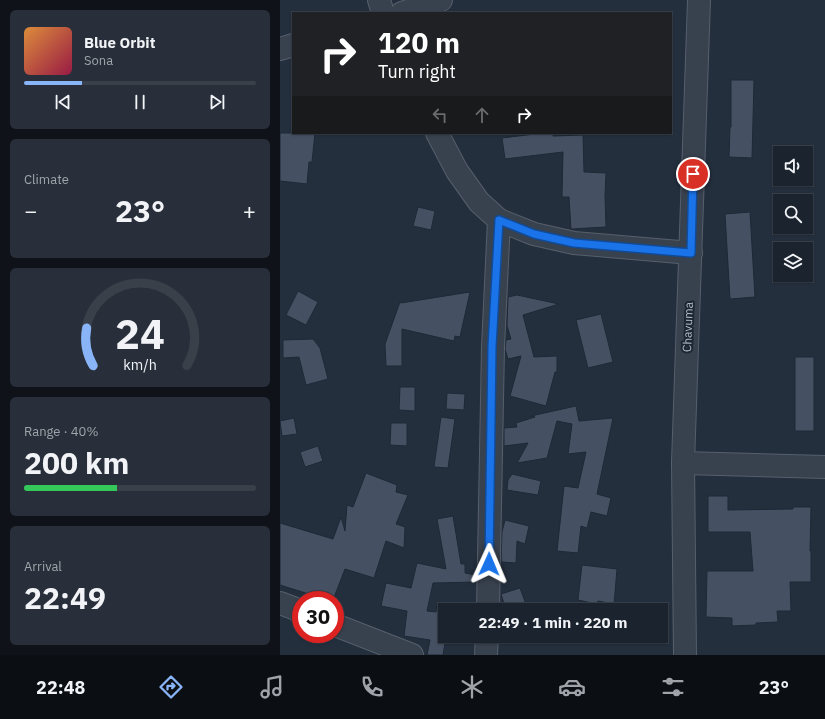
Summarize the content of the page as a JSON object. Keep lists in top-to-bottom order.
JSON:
{
  "streets": {
    "street": ["Chavuma"]
  },
  "page": {
    "turn": ["120 m", "Turn right"],
    "song": ["Blue Orbit", "Sona"],
    "tile": [
      "Climate",
      ["Range · 40%", "200 km"],
      ["Arrival", "22:49"]
    ],
    "heat": ["−", "23°", "+"],
    "limit": "30",
    "trip": "22:49 · 1 min · 220 m",
    "tabs": ["22:48", "23°"],
    "gauge": ["24", "km/h"]
  }
}
